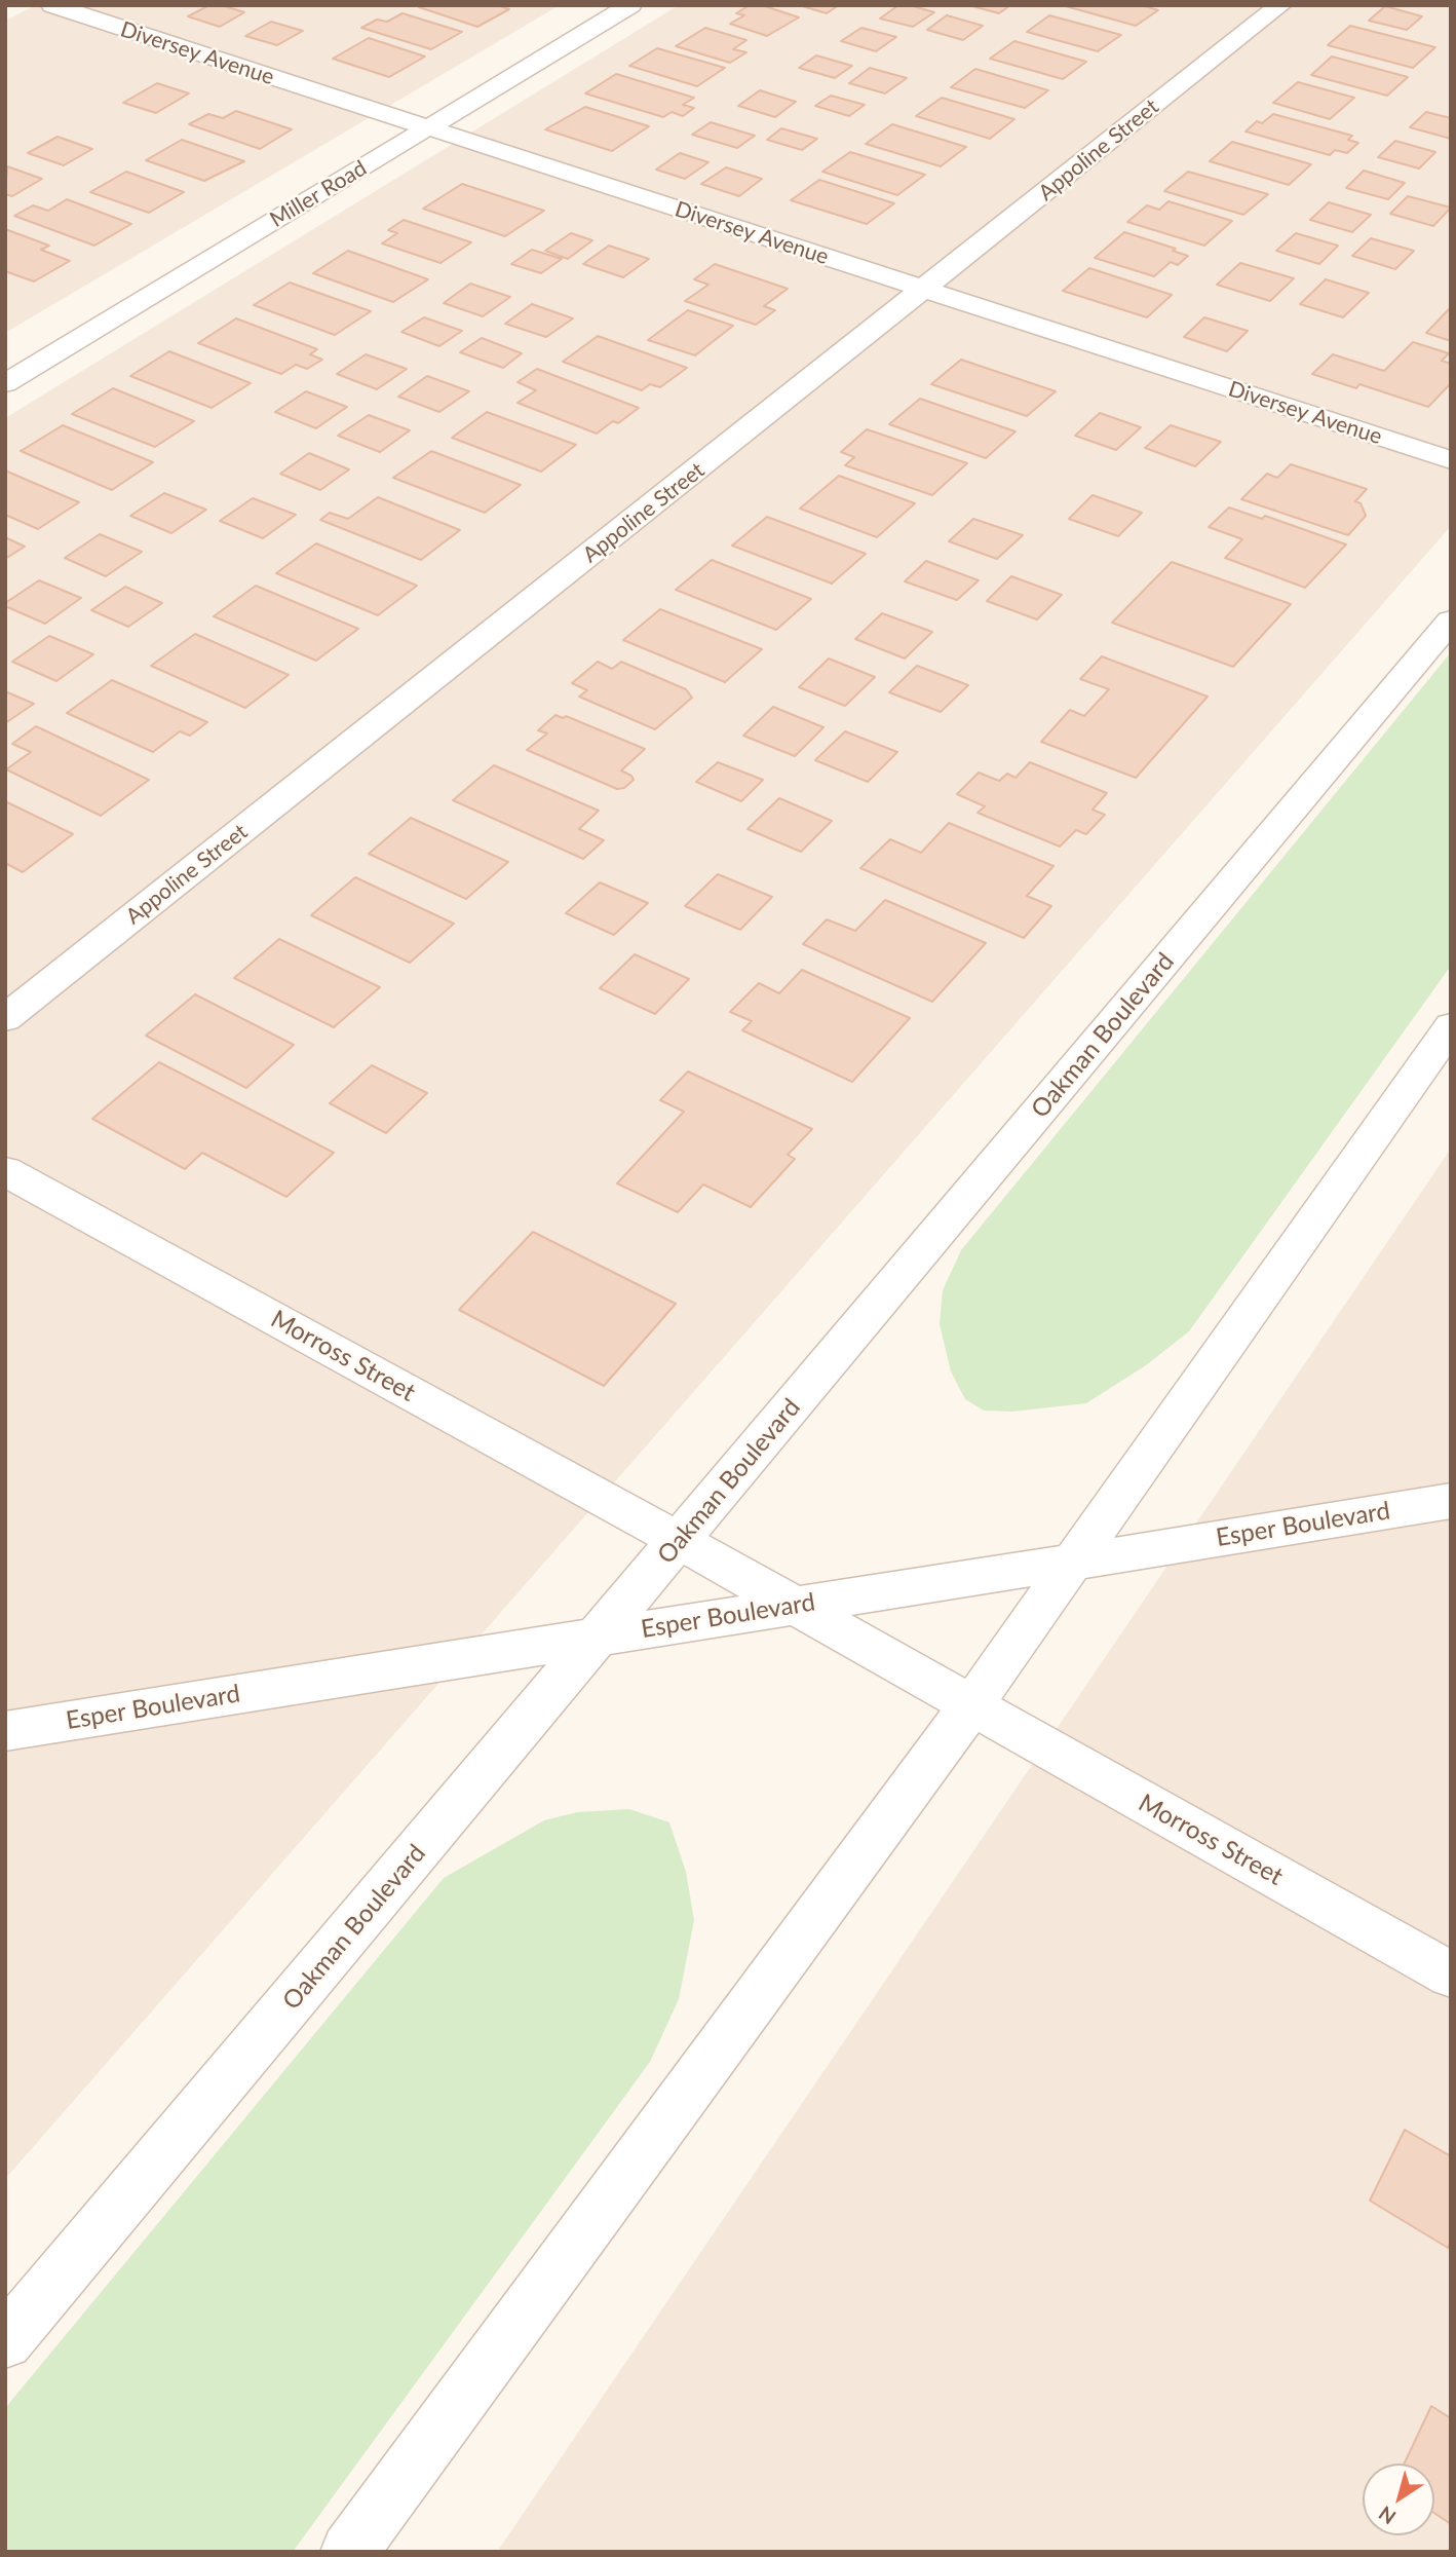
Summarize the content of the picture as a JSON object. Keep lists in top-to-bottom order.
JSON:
{
  "streets": {
    "street": [
      "Diversey Avenue",
      "Appoline Street",
      "Miller Road",
      "Oakman Boulevard",
      "Morross Street",
      "Esper Boulevard"
    ]
  },
  "crossings": [
    ["Diversey Avenue", "Appoline Street"],
    ["Diversey Avenue", "Miller Road"],
    ["Oakman Boulevard", "Morross Street"],
    ["Oakman Boulevard", "Esper Boulevard"],
    ["Morross Street", "Esper Boulevard"]
  ],
  "north": "bottom left"
}
